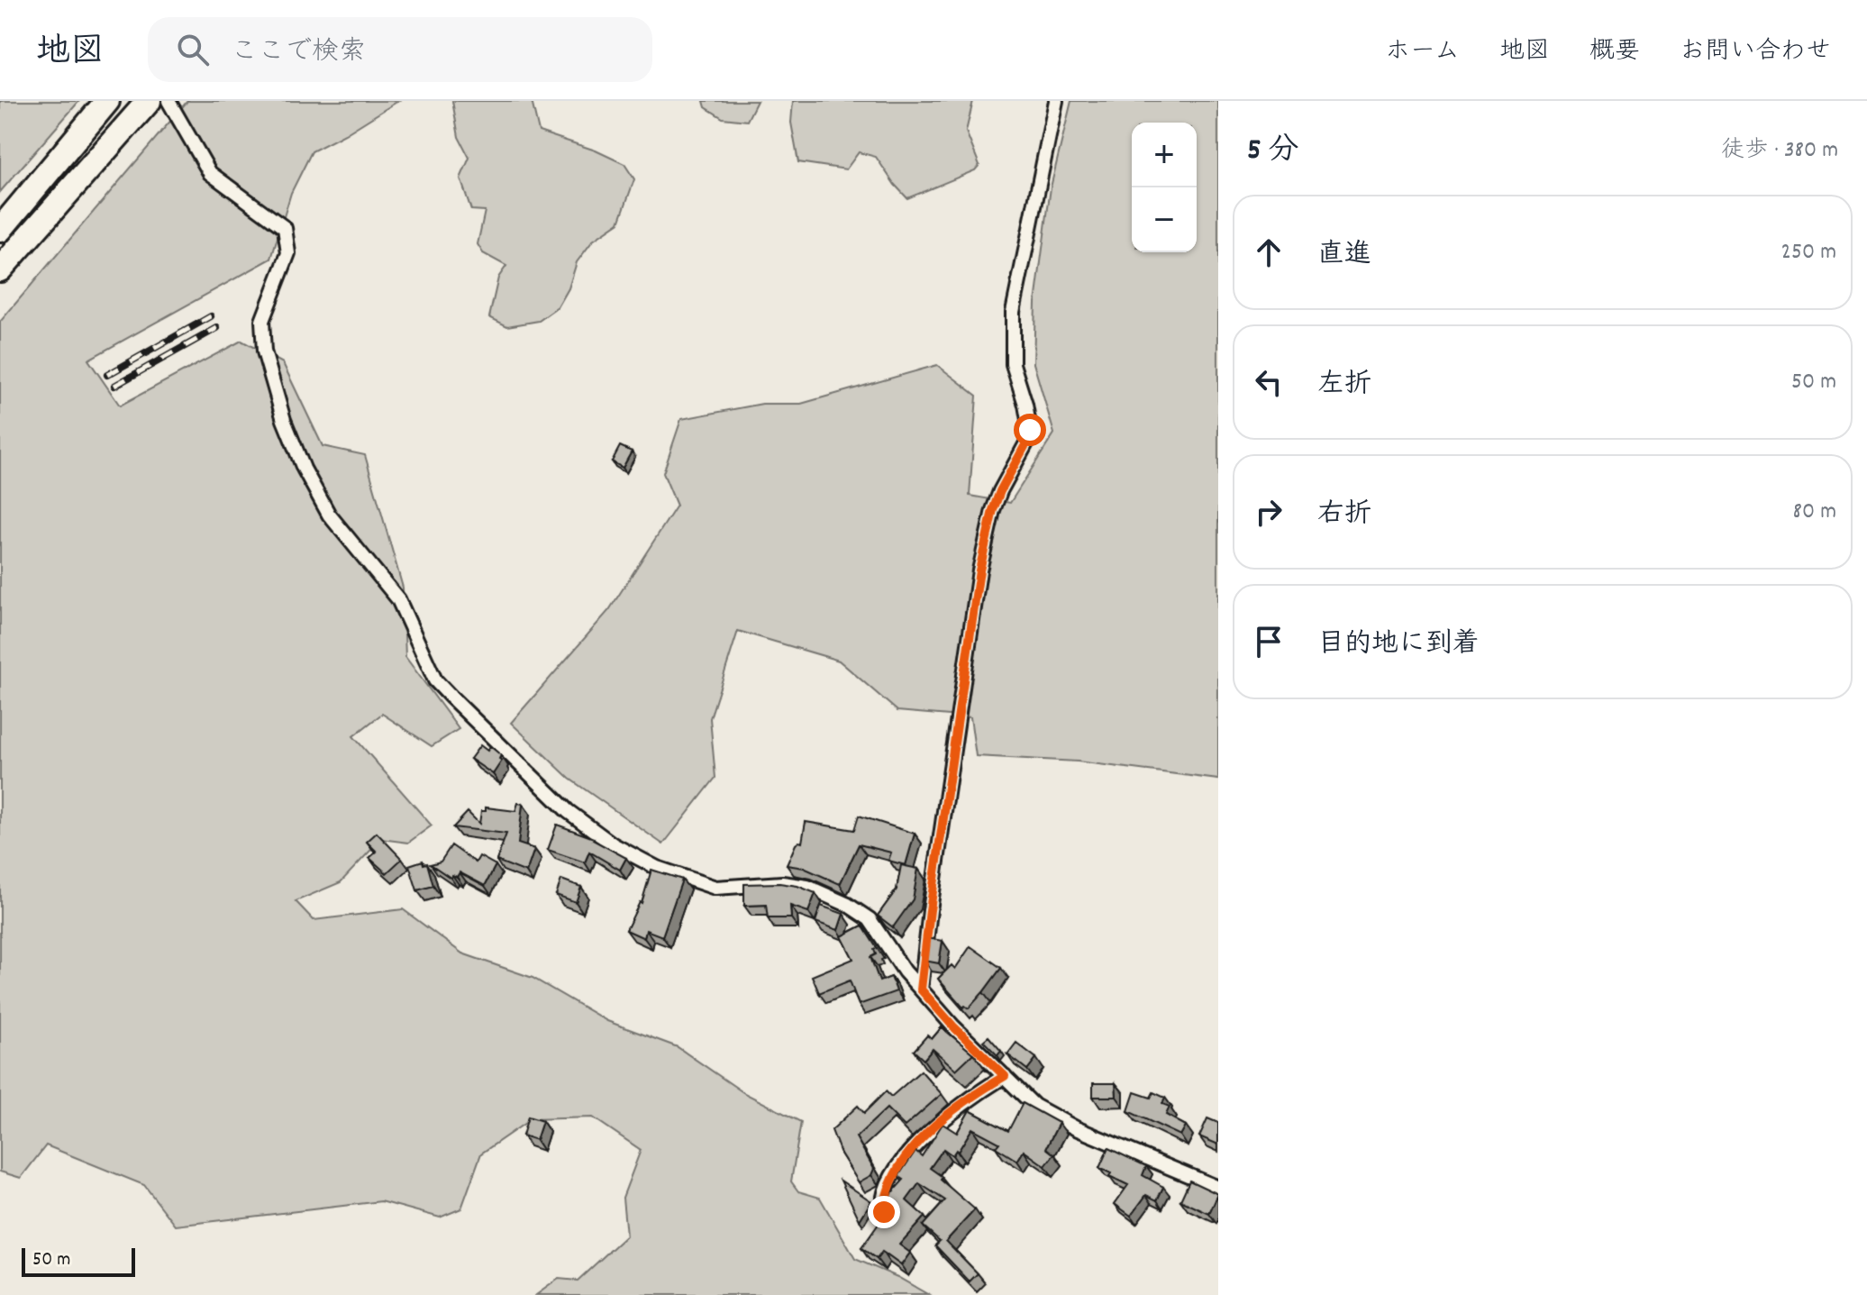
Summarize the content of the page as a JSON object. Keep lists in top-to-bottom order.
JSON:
{
  "scale_bar": "50 m",
  "page": {
    "header": "地図",
    "search": "ここで検索",
    "nav": [
      "ホーム",
      "地図",
      "概要",
      "お問い合わせ"
    ],
    "heading": ["5 分", "徒歩 · 380 m"],
    "map_buttons": ["+", "−"],
    "list": [
      ["直進", "250 m"],
      ["左折", "50 m"],
      ["右折", "80 m"],
      "目的地に到着"
    ],
    "scale": "50 m"
  }
}
